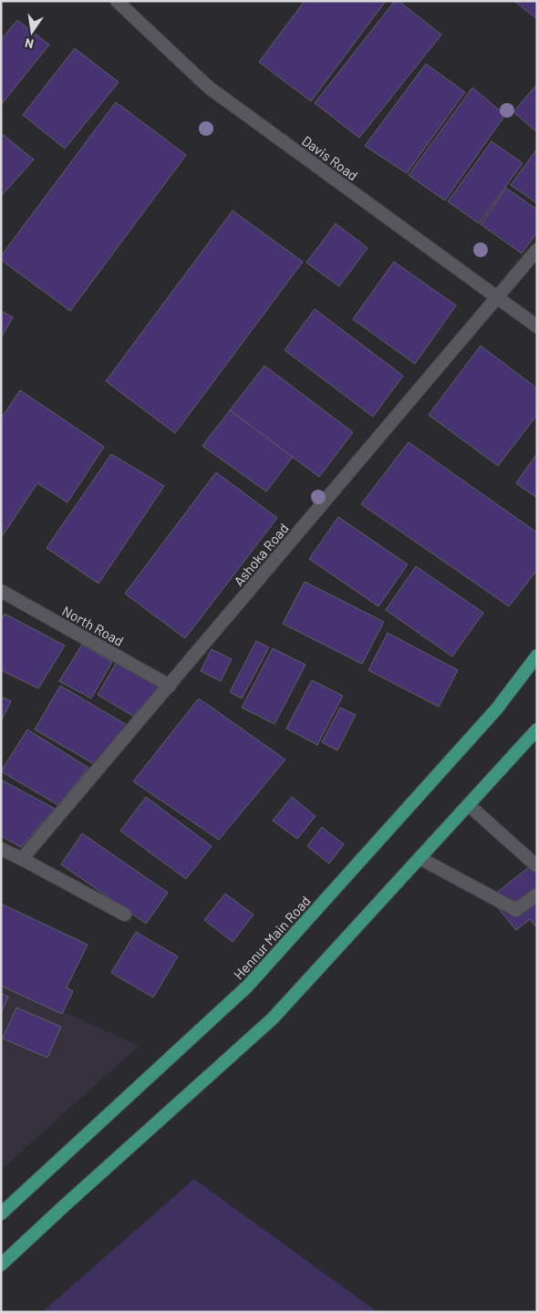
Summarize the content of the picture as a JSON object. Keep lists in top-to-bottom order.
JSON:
{
  "streets": {
    "main road": ["Hennur Main Road"],
    "street": ["Davis Road", "Ashoka Road", "North Road"]
  },
  "crossings": [
    ["Davis Road", "Ashoka Road"],
    ["Ashoka Road", "North Road"]
  ],
  "north": "bottom"
}
